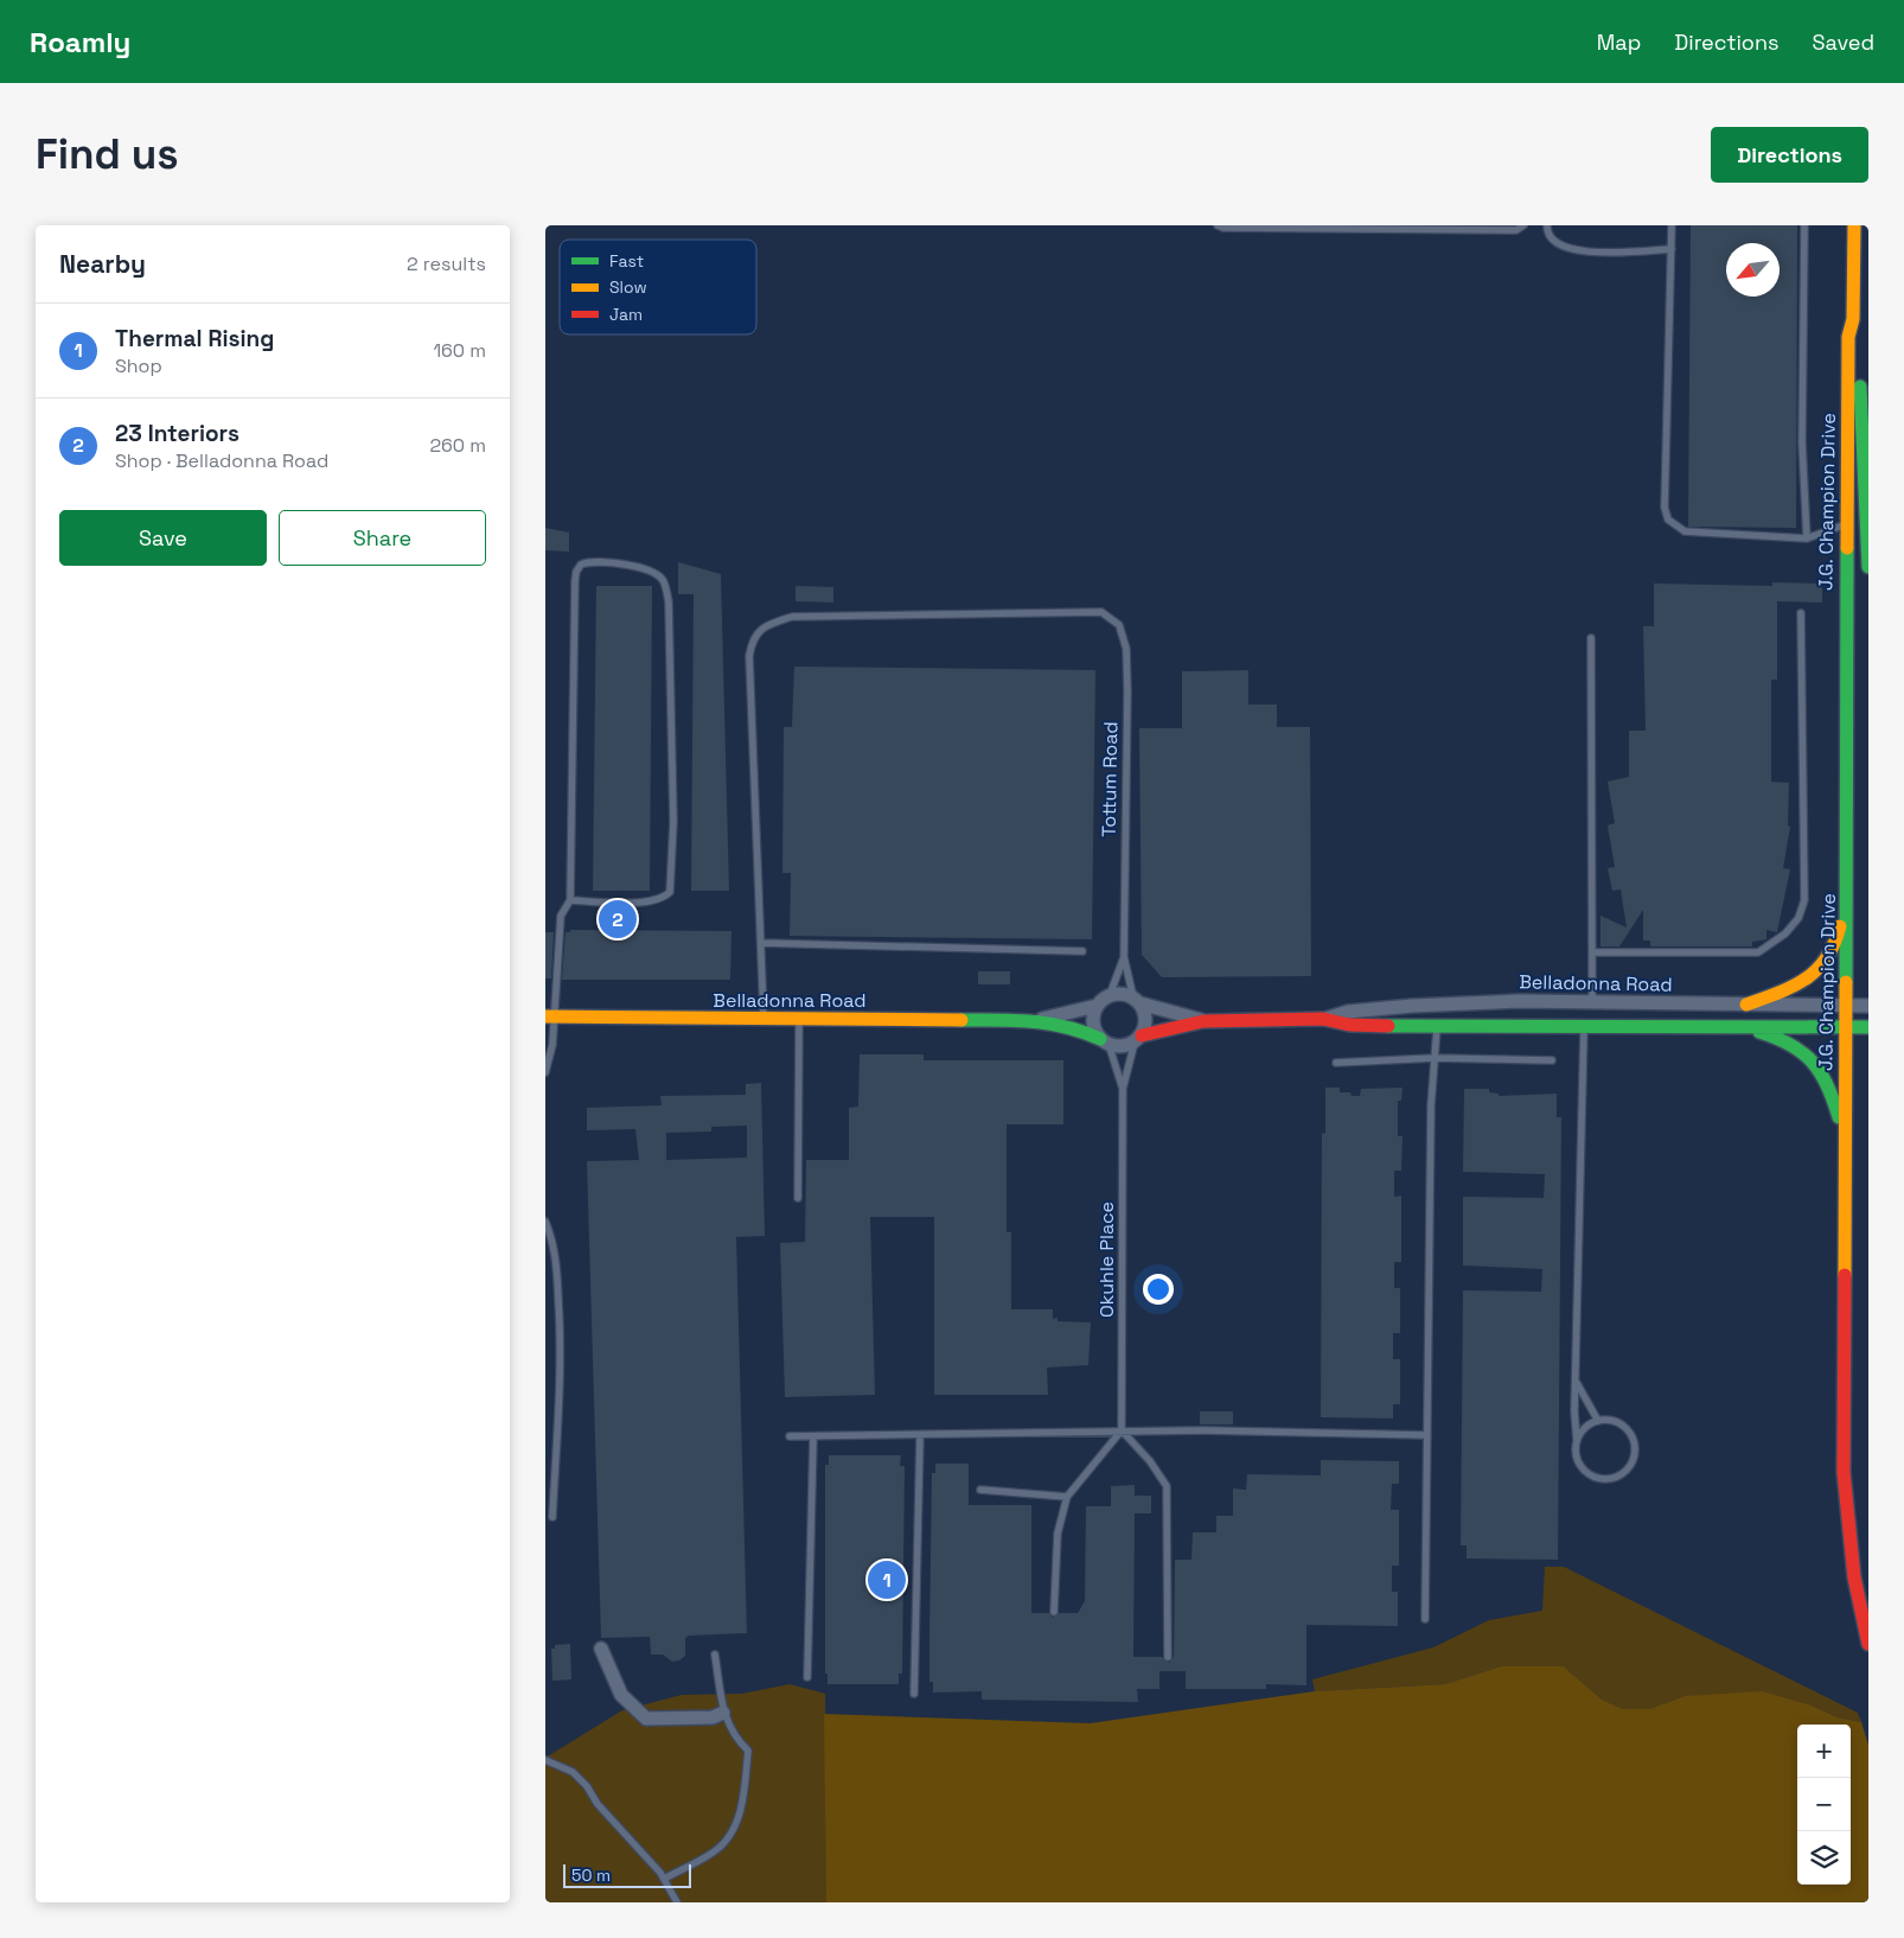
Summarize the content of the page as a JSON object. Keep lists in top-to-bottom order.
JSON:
{
  "streets": {
    "street": ["J.G. Champion Drive", "Belladonna Road"],
    "lane": ["Tottum Road", "Okuhle Place"]
  },
  "crossings": [
    ["J.G. Champion Drive", "Belladonna Road"],
    ["Tottum Road", "Belladonna Road"],
    ["Tottum Road", "Okuhle Place"],
    ["Belladonna Road", "Okuhle Place"]
  ],
  "legend": ["Fast", "Slow", "Jam"],
  "scale_bar": "50 m",
  "north": "bottom left",
  "page": {
    "header": "Roamly",
    "nav": ["Map", "Directions", "Saved"],
    "buttons": [
      "Directions",
      ["Save", "Share"]
    ],
    "title": "Find us",
    "heading": ["Nearby", "2 results"],
    "list": [
      {
        "mark": "1",
        "name": "Thermal Rising",
        "note": "Shop",
        "value": "160 m"
      },
      {
        "mark": "2",
        "name": "23 Interiors",
        "note": "Shop · Belladonna Road",
        "value": "260 m"
      }
    ],
    "pins": ["2", "1"],
    "map_buttons": ["+", "−"],
    "scale": "50 m"
  }
}
